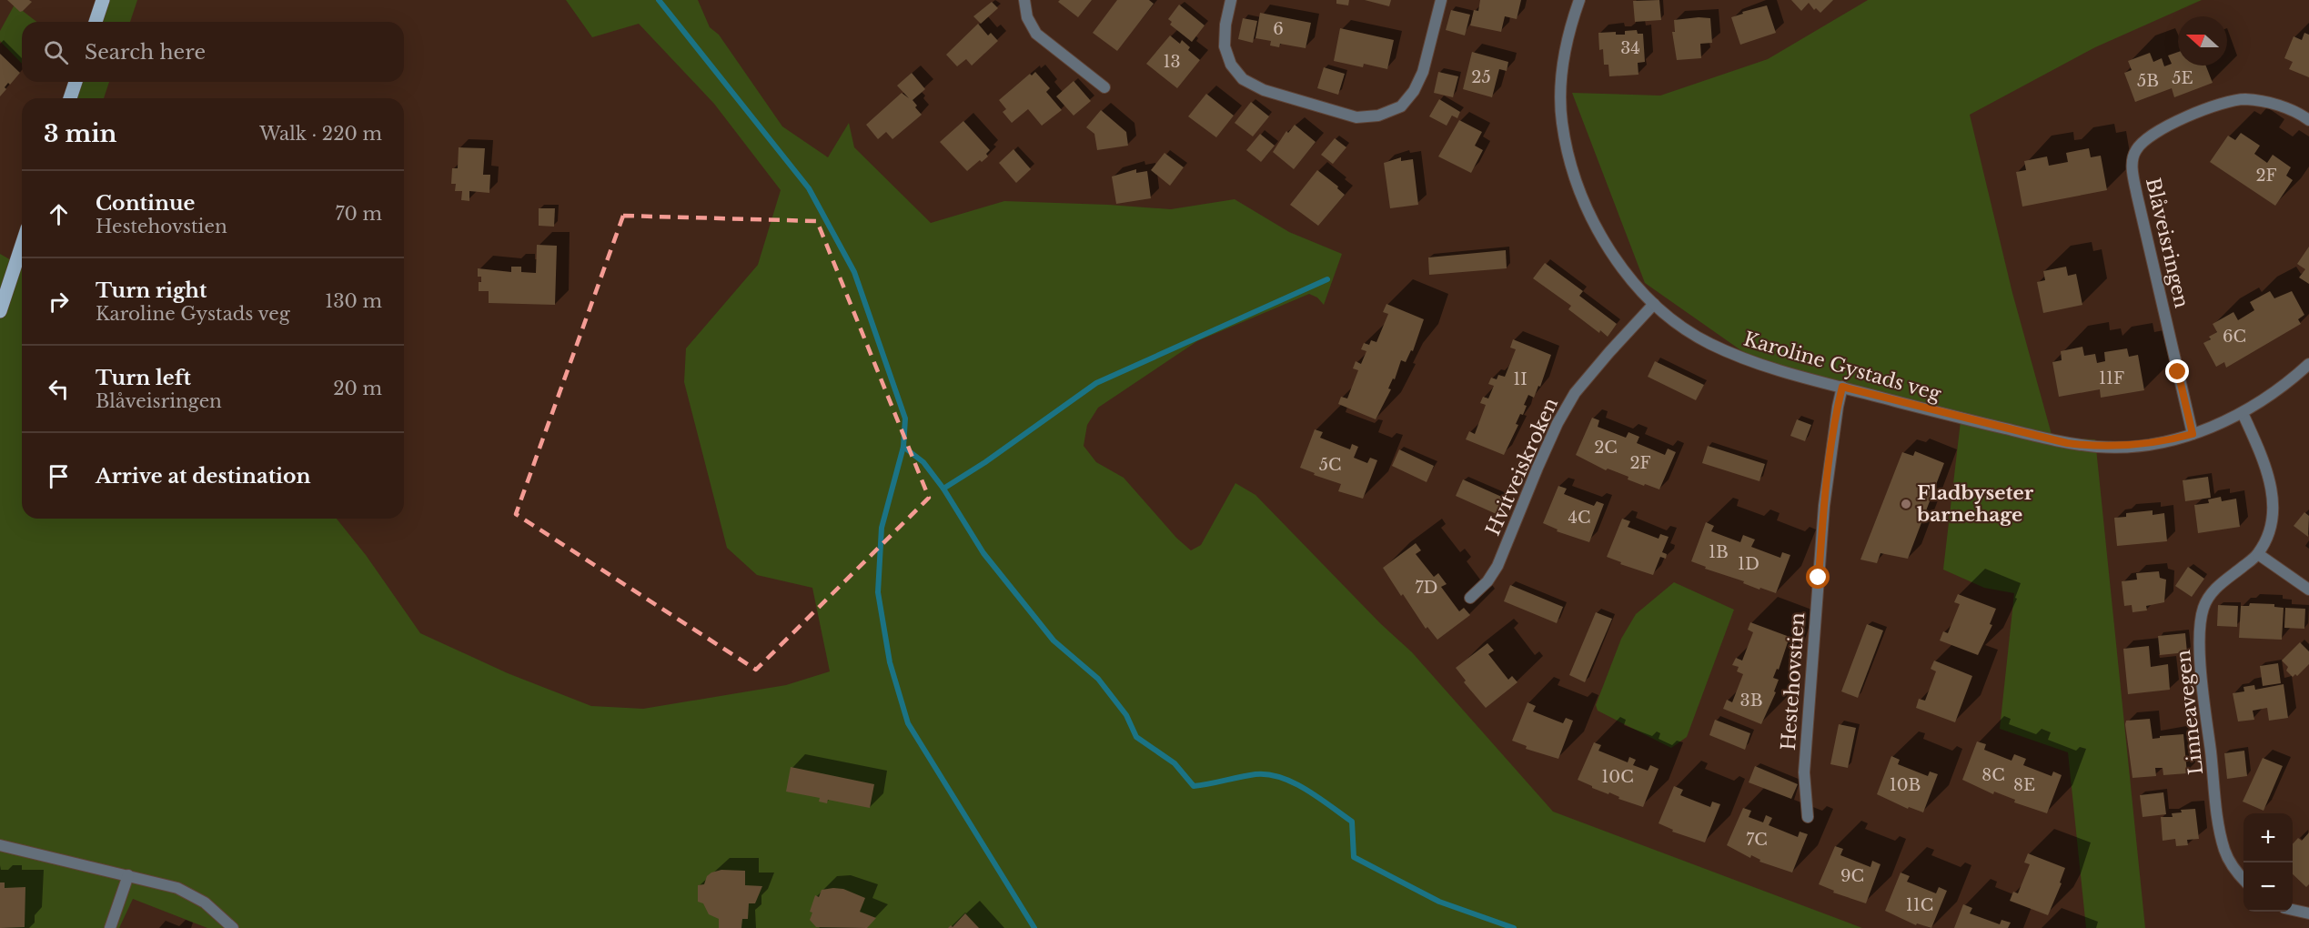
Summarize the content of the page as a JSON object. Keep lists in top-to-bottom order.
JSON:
{
  "streets": {
    "street": [
      "Blåveisringen",
      "Karoline Gystads veg",
      "Hvitveiskroken",
      "Hestehovstien",
      "Linneavegen"
    ]
  },
  "crossings": [
    ["Blåveisringen", "Karoline Gystads veg"],
    ["Karoline Gystads veg", "Hvitveiskroken"],
    ["Karoline Gystads veg", "Hestehovstien"],
    ["Karoline Gystads veg", "Linneavegen"]
  ],
  "places": ["Fladbyseter barnehage"],
  "house_numbers": [
    "6",
    "34",
    "13",
    "25",
    "5E",
    "5B",
    "2F",
    "6C",
    "11F",
    "1I",
    "2C",
    "2F",
    "5C",
    "4C",
    "1B",
    "1D",
    "7D",
    "3B",
    "8C",
    "10C",
    "10B",
    "8E",
    "7C",
    "9C",
    "11C"
  ],
  "north": "left",
  "page": {
    "search": "Search here",
    "heading": ["3 min", "Walk · 220 m"],
    "list": [
      ["Continue", "Hestehovstien", "70 m"],
      ["Turn right", "Karoline Gystads veg", "130 m"],
      ["Turn left", "Blåveisringen", "20 m"],
      "Arrive at destination"
    ],
    "map_buttons": ["+", "−"]
  }
}
